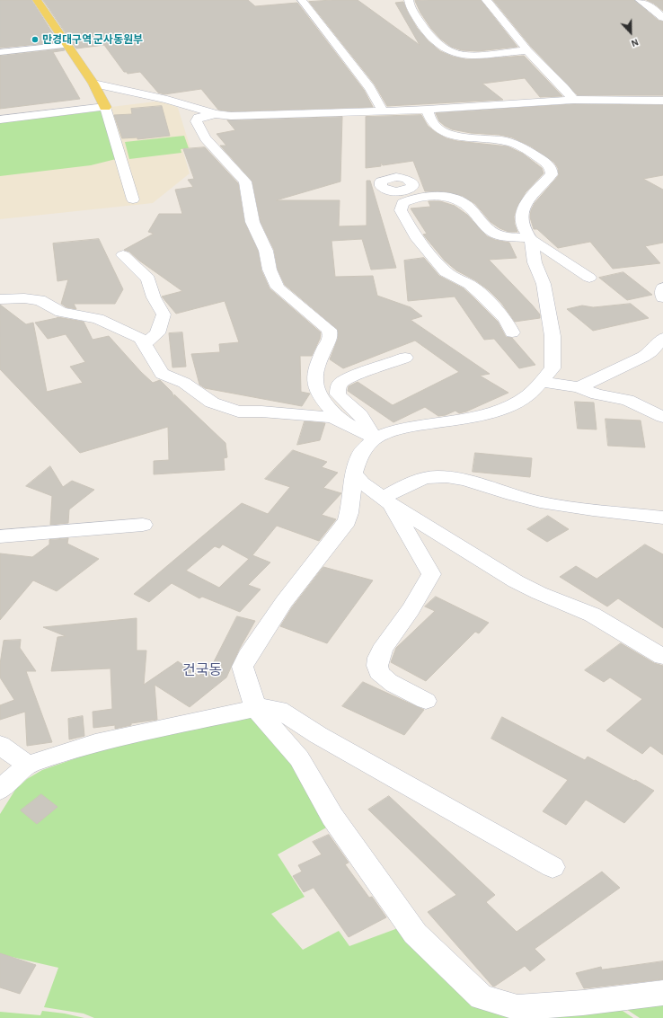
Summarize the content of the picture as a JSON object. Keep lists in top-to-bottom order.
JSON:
{
  "districts": ["건국동"],
  "places": ["만경대구역 군사동원부"],
  "north": "bottom"
}
